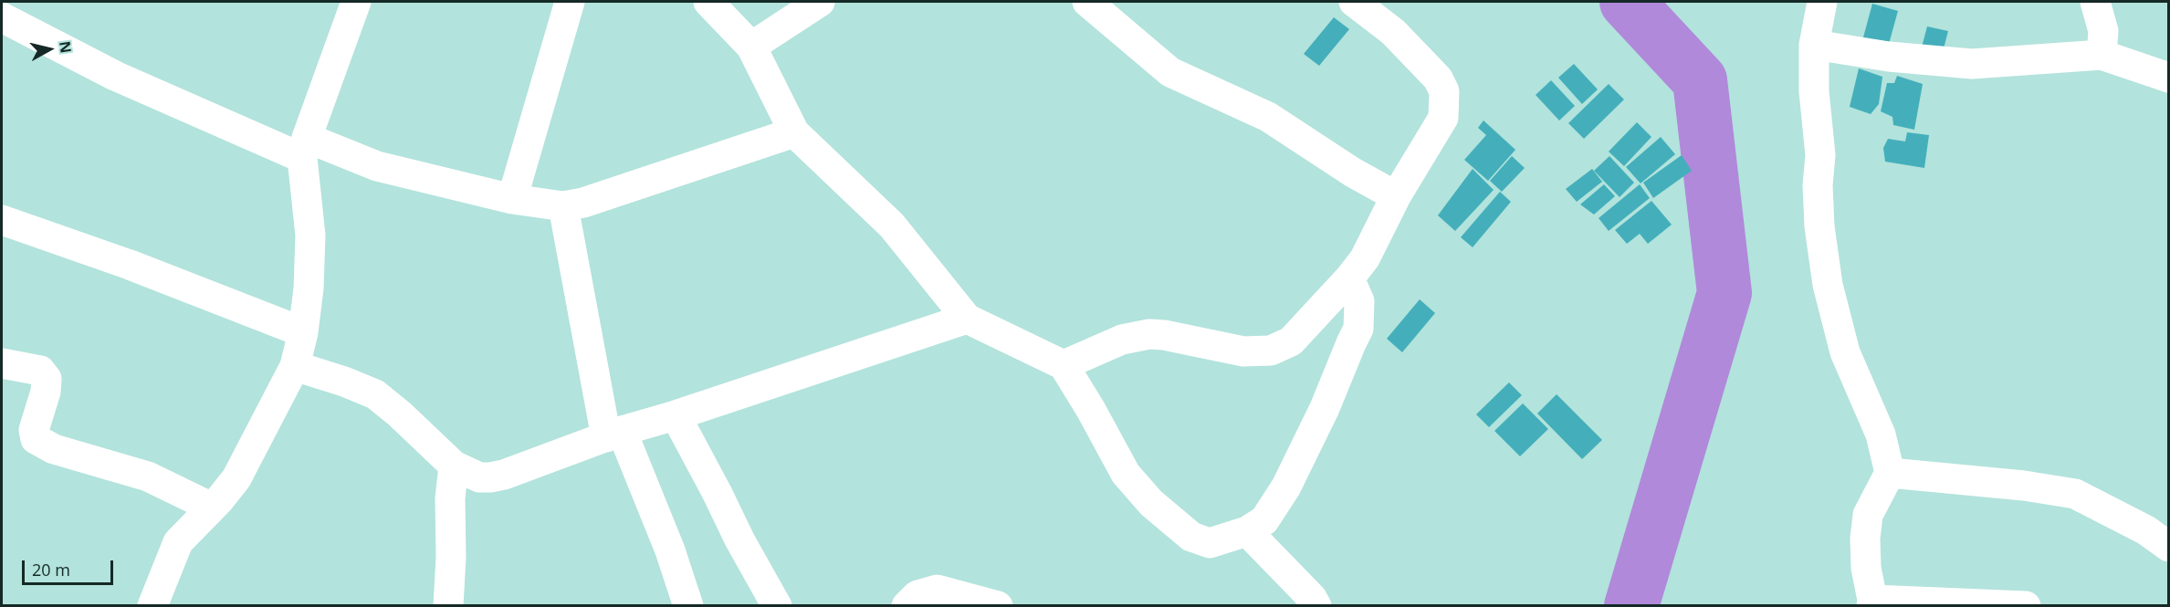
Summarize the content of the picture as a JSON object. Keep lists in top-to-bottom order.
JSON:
{
  "scale_bar": "20 m",
  "north": "right"
}
